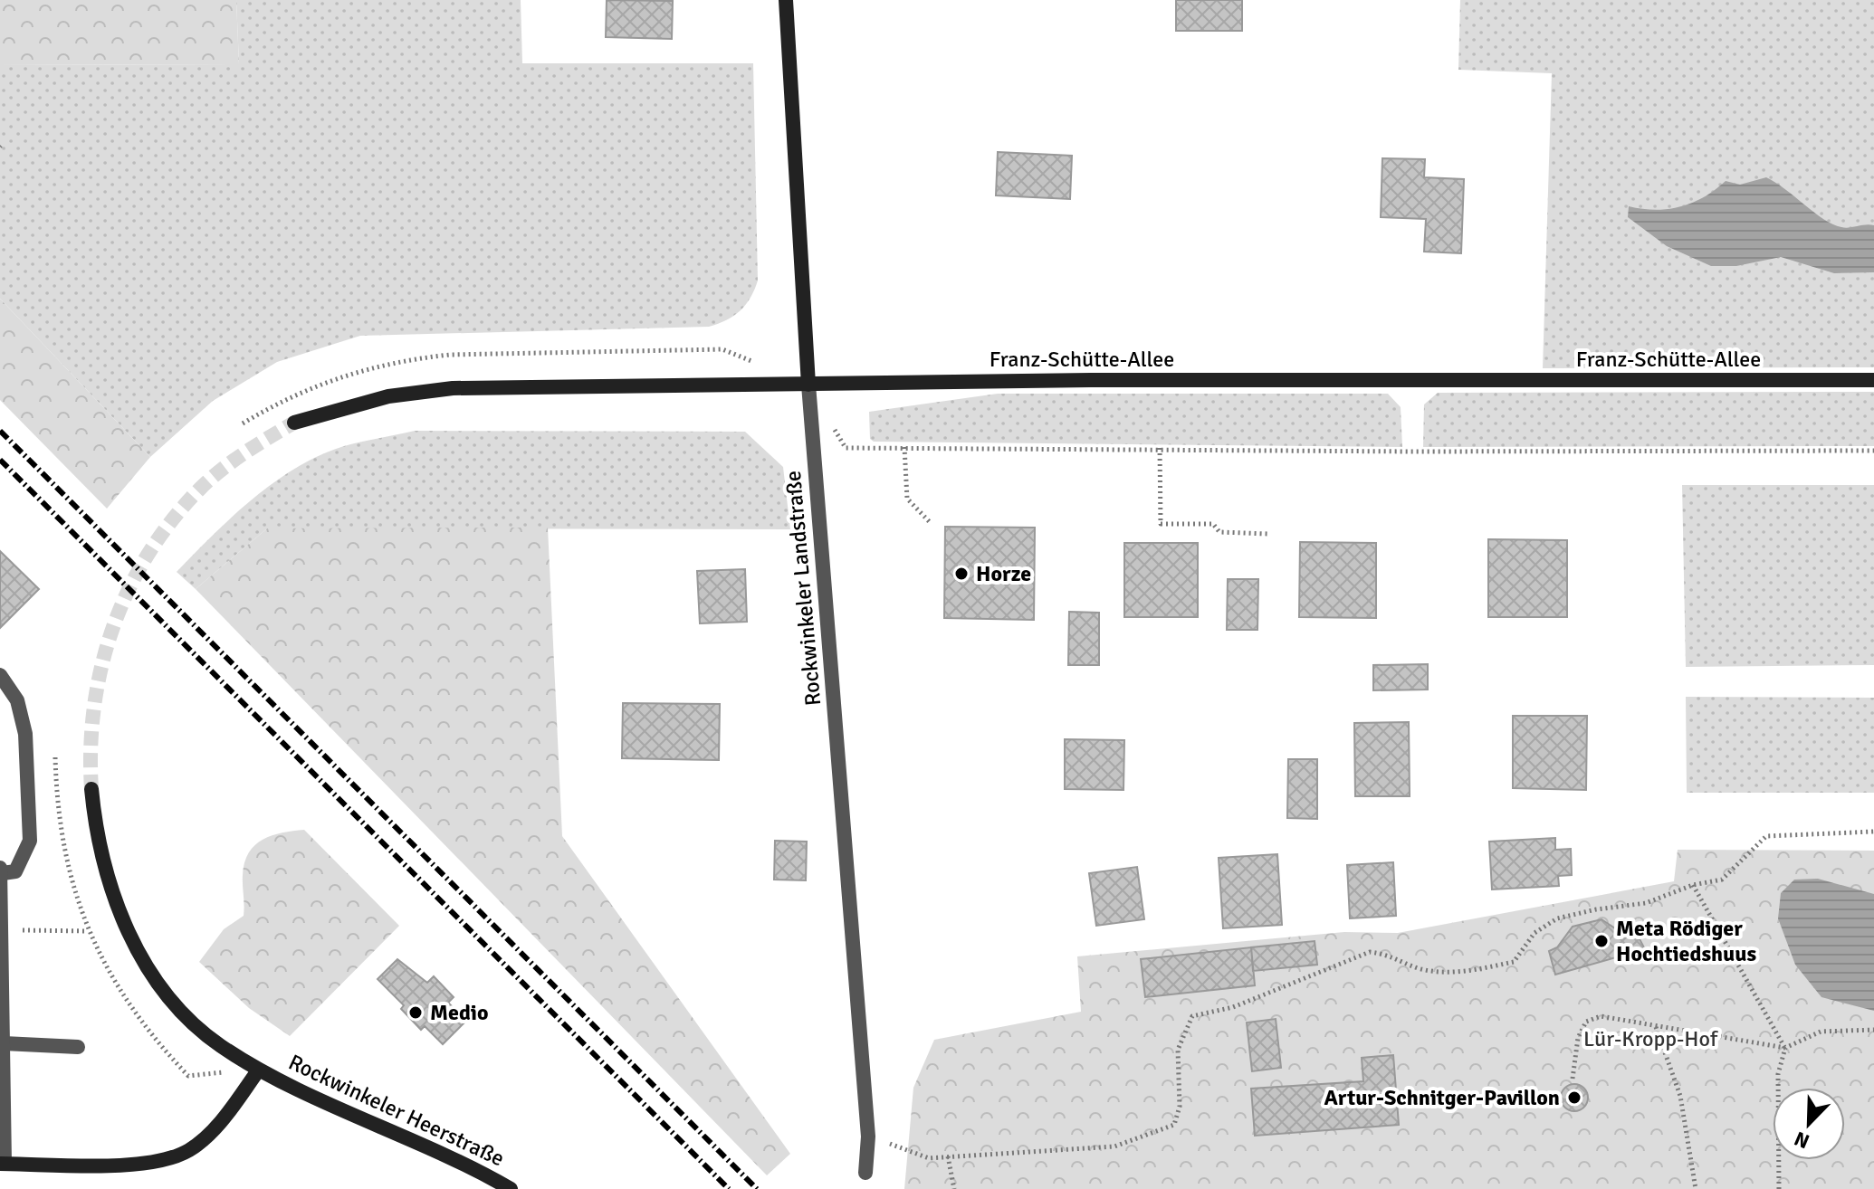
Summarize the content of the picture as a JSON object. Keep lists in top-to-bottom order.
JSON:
{
  "streets": {
    "main road": ["Franz-Schütte-Allee", "Rockwinkeler Landstraße", "Rockwinkeler Heerstraße"]
  },
  "crossings": [
    ["Franz-Schütte-Allee", "Rockwinkeler Landstraße"]
  ],
  "parks": ["Lür-Kropp-Hof"],
  "places": [
    "Horze",
    "Meta Rödiger Hochtiedshuus",
    "Medio",
    "Artur-Schnitger-Pavillon"
  ],
  "north": "bottom left"
}
